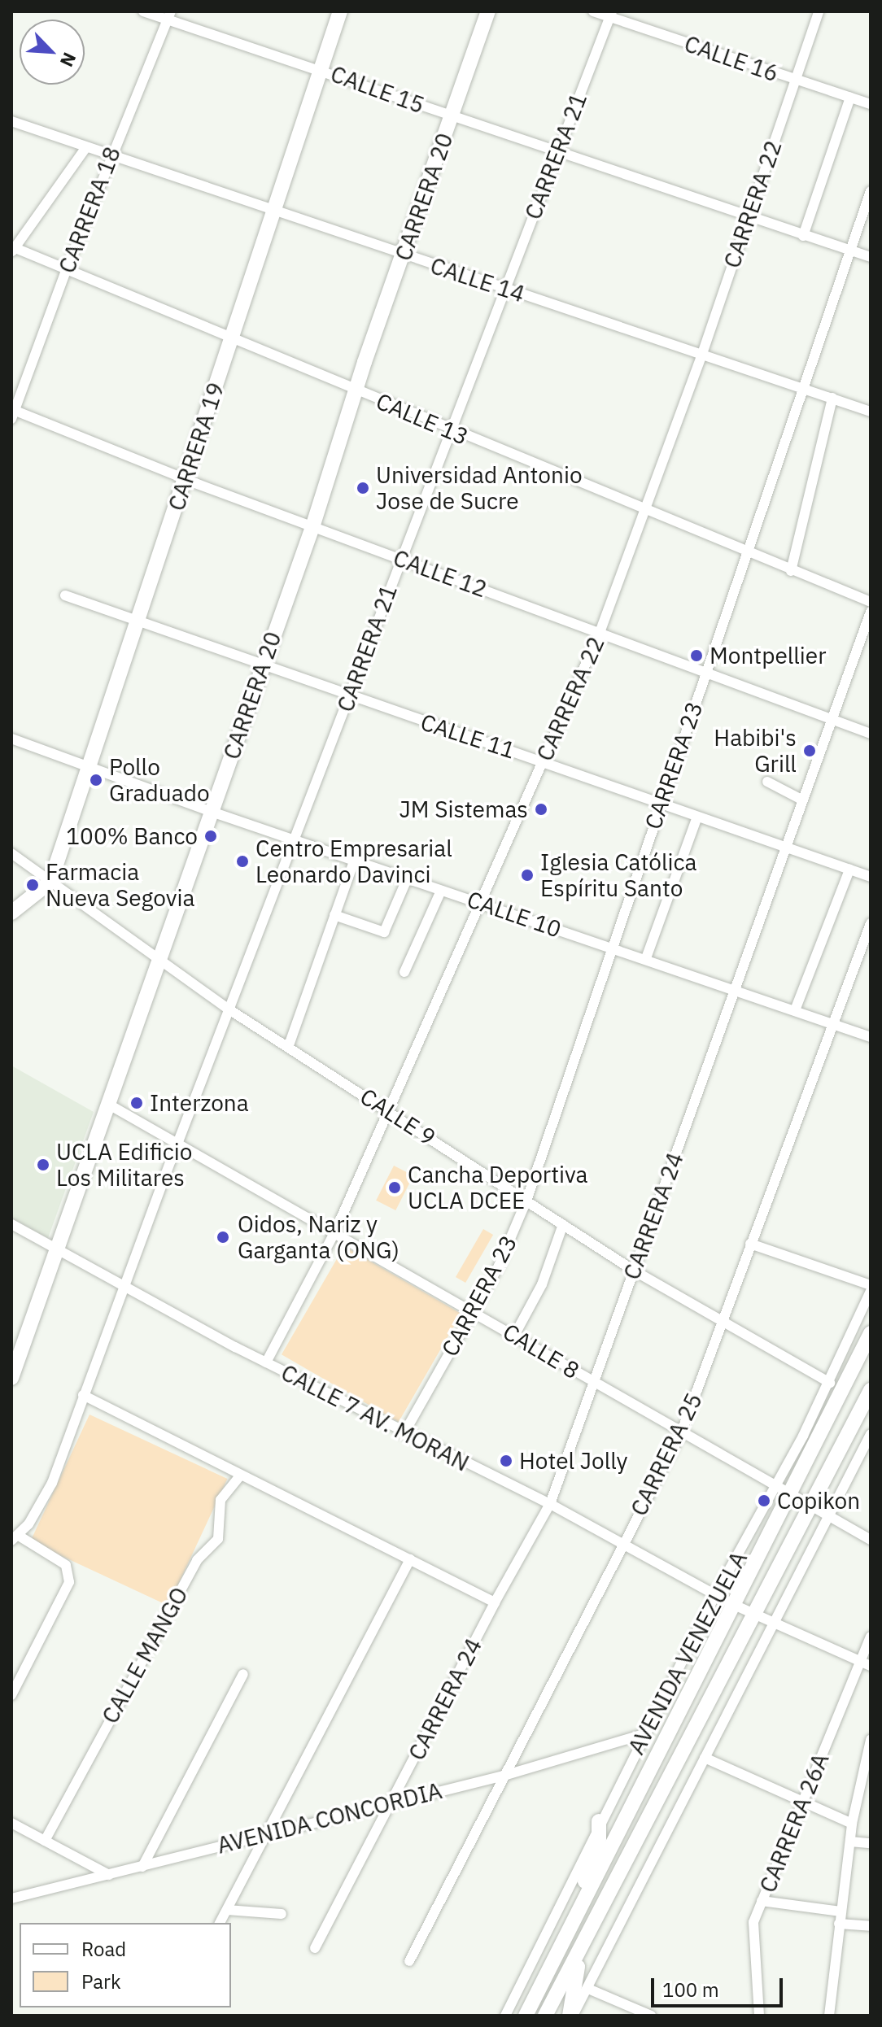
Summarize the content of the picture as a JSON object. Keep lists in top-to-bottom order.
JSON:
{
  "streets": {
    "street": [
      "CALLE 16",
      "CALLE 15",
      "CARRERA 21",
      "CARRERA 20",
      "CARRERA 22",
      "CARRERA 18",
      "CALLE 14",
      "CALLE 13",
      "CARRERA 19",
      "CALLE 12",
      "CALLE 11",
      "CARRERA 23",
      "CALLE 10",
      "CALLE 9",
      "CARRERA 24",
      "CALLE 8",
      "CALLE 7 AV. MORAN",
      "CARRERA 25",
      "AVENIDA VENEZUELA",
      "CALLE MANGO",
      "AVENIDA CONCORDIA",
      "CARRERA 26A"
    ]
  },
  "crossings": [
    ["CALLE 16", "CARRERA 21"],
    ["CALLE 16", "CARRERA 22"],
    ["CALLE 15", "CARRERA 21"],
    ["CALLE 15", "CARRERA 20"],
    ["CALLE 15", "CARRERA 22"],
    ["CALLE 15", "CARRERA 18"],
    ["CALLE 15", "CARRERA 19"],
    ["CALLE 15", "CARRERA 23"],
    ["CARRERA 21", "CALLE 14"],
    ["CARRERA 21", "CALLE 13"],
    ["CARRERA 21", "CALLE 12"],
    ["CARRERA 21", "CALLE 11"],
    ["CARRERA 21", "CALLE 10"],
    ["CARRERA 21", "CALLE 9"],
    ["CARRERA 21", "CALLE 8"],
    ["CARRERA 21", "CALLE 7 AV. MORAN"],
    ["CARRERA 20", "CALLE 14"],
    ["CARRERA 20", "CALLE 13"],
    ["CARRERA 20", "CALLE 12"],
    ["CARRERA 20", "CALLE 11"],
    ["CARRERA 20", "CALLE 10"],
    ["CARRERA 20", "CALLE 9"],
    ["CARRERA 20", "CALLE 8"],
    ["CARRERA 20", "CALLE 7 AV. MORAN"],
    ["CARRERA 22", "CALLE 14"],
    ["CARRERA 22", "CALLE 13"],
    ["CARRERA 22", "CALLE 12"],
    ["CARRERA 22", "CALLE 11"],
    ["CARRERA 22", "CALLE 10"],
    ["CARRERA 22", "CALLE 9"],
    ["CARRERA 22", "CALLE 8"],
    ["CARRERA 22", "CALLE 7 AV. MORAN"],
    ["CARRERA 18", "CALLE 14"],
    ["CARRERA 18", "CALLE 13"],
    ["CARRERA 18", "CALLE 12"],
    ["CALLE 14", "CARRERA 19"],
    ["CALLE 14", "CARRERA 23"],
    ["CALLE 13", "CARRERA 19"],
    ["CALLE 13", "CARRERA 23"],
    ["CARRERA 19", "CALLE 12"],
    ["CARRERA 19", "CALLE 11"],
    ["CARRERA 19", "CALLE 10"],
    ["CARRERA 19", "CALLE 9"],
    ["CALLE 12", "CARRERA 23"],
    ["CALLE 12", "CARRERA 24"],
    ["CALLE 11", "CARRERA 23"],
    ["CALLE 11", "CARRERA 24"],
    ["CARRERA 23", "CALLE 10"],
    ["CARRERA 23", "CALLE 9"],
    ["CARRERA 23", "CALLE 8"],
    ["CARRERA 23", "CALLE 7 AV. MORAN"],
    ["CALLE 10", "CARRERA 24"],
    ["CALLE 10", "CARRERA 25"],
    ["CALLE 9", "CARRERA 24"],
    ["CALLE 9", "CARRERA 25"],
    ["CALLE 9", "AVENIDA VENEZUELA"],
    ["CARRERA 24", "CALLE 8"],
    ["CARRERA 24", "CALLE 7 AV. MORAN"],
    ["CARRERA 24", "AVENIDA CONCORDIA"],
    ["CALLE 8", "CARRERA 25"],
    ["CALLE 8", "AVENIDA VENEZUELA"],
    ["CALLE 7 AV. MORAN", "CARRERA 25"],
    ["CALLE 7 AV. MORAN", "AVENIDA VENEZUELA"],
    ["CALLE 7 AV. MORAN", "CARRERA 26A"],
    ["CARRERA 25", "AVENIDA CONCORDIA"],
    ["AVENIDA VENEZUELA", "AVENIDA CONCORDIA"]
  ],
  "places": [
    "Universidad Antonio Jose de Sucre",
    "Montpellier",
    "Habibi's Grill",
    "Pollo Graduado",
    "JM Sistemas",
    "100% Banco",
    "Centro Empresarial Leonardo Davinci",
    "Iglesia Católica Espíritu Santo",
    "Farmacia Nueva Segovia",
    "Interzona",
    "UCLA Edificio Los Militares",
    "Cancha Deportiva UCLA DCEE",
    "Oidos, Nariz y Garganta (ONG)",
    "Hotel Jolly",
    "Copikon"
  ],
  "legend": ["Road", "Park"],
  "scale_bar": "100 m",
  "north": "bottom right"
}
